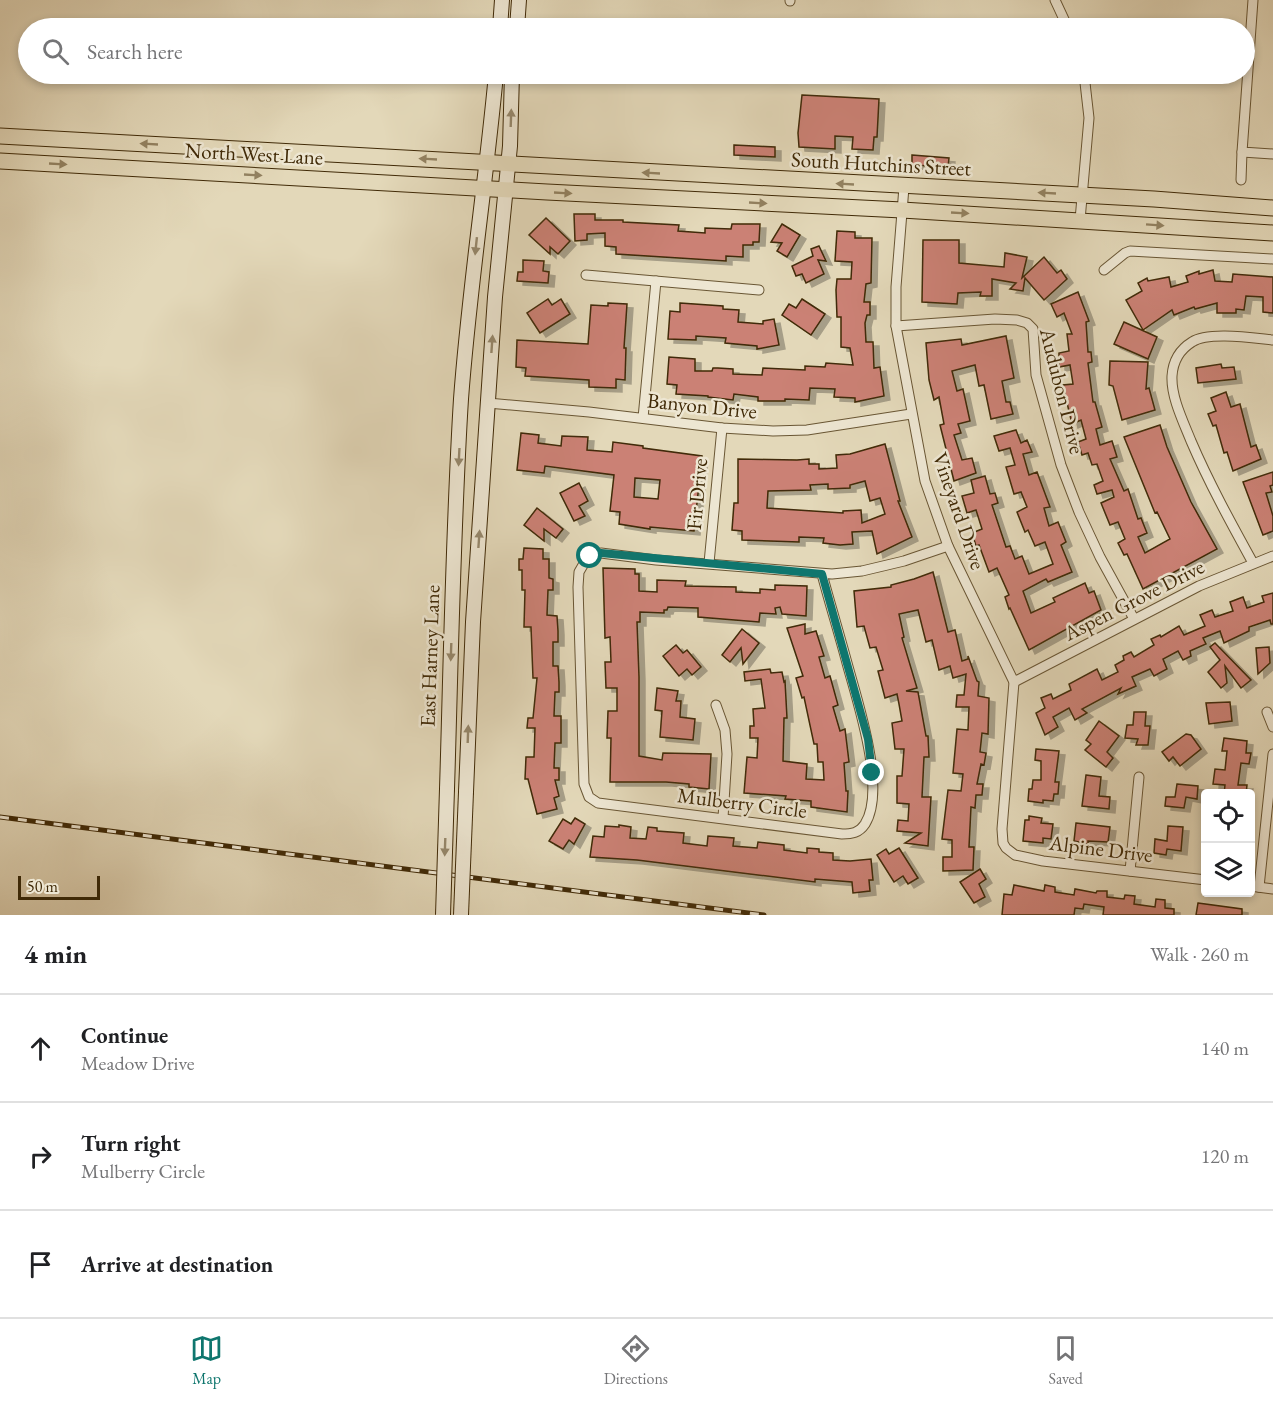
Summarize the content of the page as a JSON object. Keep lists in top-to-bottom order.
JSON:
{
  "streets": {
    "main road": ["North West Lane", "South Hutchins Street", "East Harney Lane"],
    "street": [
      "Audubon Drive",
      "Banyon Drive",
      "Fir Drive",
      "Vineyard Drive",
      "Aspen Grove Drive",
      "Mulberry Circle",
      "Alpine Drive"
    ]
  },
  "crossings": [
    ["North West Lane", "South Hutchins Street"],
    ["North West Lane", "East Harney Lane"],
    ["South Hutchins Street", "Vineyard Drive"],
    ["South Hutchins Street", "East Harney Lane"],
    ["Audubon Drive", "Vineyard Drive"],
    ["Audubon Drive", "Aspen Grove Drive"],
    ["Banyon Drive", "Fir Drive"],
    ["Banyon Drive", "Vineyard Drive"],
    ["Banyon Drive", "East Harney Lane"],
    ["Fir Drive", "Mulberry Circle"],
    ["Vineyard Drive", "Aspen Grove Drive"],
    ["Vineyard Drive", "Alpine Drive"]
  ],
  "scale_bar": "50 m",
  "page": {
    "search": "Search here",
    "scale": "50 m",
    "heading": ["4 min", "Walk · 260 m"],
    "list": [
      ["Continue", "Meadow Drive", "140 m"],
      ["Turn right", "Mulberry Circle", "120 m"],
      "Arrive at destination"
    ],
    "nav": ["Map", "Directions", "Saved"]
  }
}
